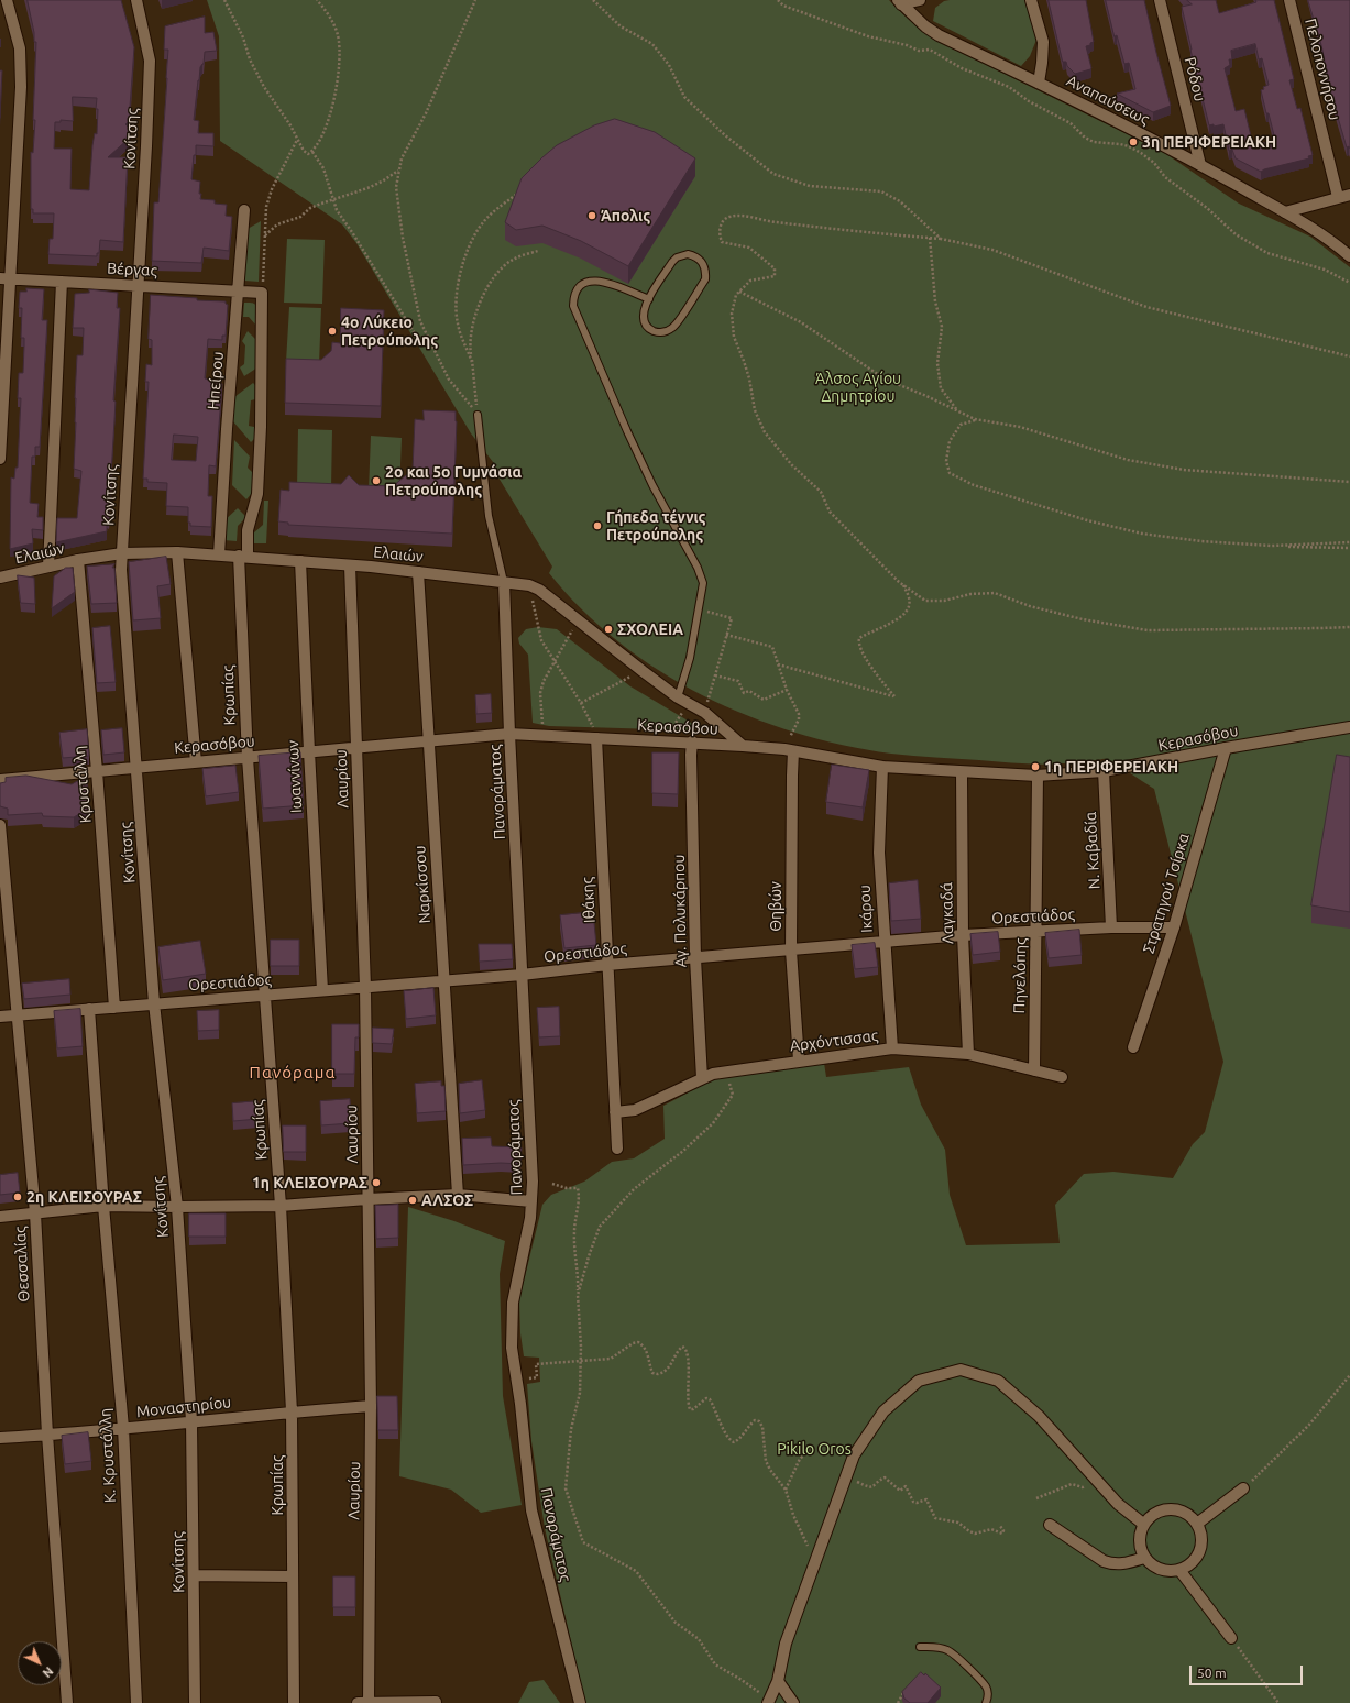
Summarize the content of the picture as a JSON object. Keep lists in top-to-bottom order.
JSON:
{
  "streets": {
    "street": [
      "Πελοποννήσου",
      "Ρόδου",
      "Αναπαύσεως",
      "Κονίτσης",
      "Βέργας",
      "Ηπείρου",
      "Ελαιών",
      "Κρωπίας",
      "Κερασόβου",
      "Ιωαννίνων",
      "Λαυρίου",
      "Κρυστάλλη",
      "Πανοράματος",
      "N. Καβαδία",
      "Ναρκίσσου",
      "Στρατηγού Τσίρκα",
      "Ιθάκης",
      "Θηβών",
      "Ικάρου",
      "Αγ. Πολυκάρπου",
      "Λαγκαδά",
      "Ορεστιάδος",
      "Πηνελόπης",
      "Αρχόντισσας",
      "Θεσσαλίας",
      "Μοναστηρίου",
      "Κ. Κρυστάλλη"
    ]
  },
  "crossings": [
    ["Ρόδου", "Αναπαύσεως"],
    ["Κονίτσης", "Βέργας"],
    ["Κονίτσης", "Ελαιών"],
    ["Κονίτσης", "Κερασόβου"],
    ["Κονίτσης", "Ορεστιάδος"],
    ["Κονίτσης", "Μοναστηρίου"],
    ["Βέργας", "Ηπείρου"],
    ["Ηπείρου", "Ελαιών"],
    ["Ελαιών", "Κρωπίας"],
    ["Ελαιών", "Κερασόβου"],
    ["Ελαιών", "Ιωαννίνων"],
    ["Ελαιών", "Λαυρίου"],
    ["Ελαιών", "Κρυστάλλη"],
    ["Ελαιών", "Πανοράματος"],
    ["Ελαιών", "Ναρκίσσου"],
    ["Κρωπίας", "Κερασόβου"],
    ["Κρωπίας", "Ορεστιάδος"],
    ["Κρωπίας", "Μοναστηρίου"],
    ["Κερασόβου", "Ιωαννίνων"],
    ["Κερασόβου", "Λαυρίου"],
    ["Κερασόβου", "Κρυστάλλη"],
    ["Κερασόβου", "Πανοράματος"],
    ["Κερασόβου", "N. Καβαδία"],
    ["Κερασόβου", "Ναρκίσσου"],
    ["Κερασόβου", "Στρατηγού Τσίρκα"],
    ["Κερασόβου", "Ιθάκης"],
    ["Κερασόβου", "Θηβών"],
    ["Κερασόβου", "Ικάρου"],
    ["Κερασόβου", "Αγ. Πολυκάρπου"],
    ["Κερασόβου", "Λαγκαδά"],
    ["Κερασόβου", "Πηνελόπης"],
    ["Ιωαννίνων", "Ορεστιάδος"],
    ["Λαυρίου", "Ορεστιάδος"],
    ["Λαυρίου", "Μοναστηρίου"],
    ["Κρυστάλλη", "Ορεστιάδος"],
    ["Πανοράματος", "Ορεστιάδος"],
    ["N. Καβαδία", "Ορεστιάδος"],
    ["Ναρκίσσου", "Ορεστιάδος"],
    ["Στρατηγού Τσίρκα", "Ορεστιάδος"],
    ["Ιθάκης", "Ορεστιάδος"],
    ["Ιθάκης", "Αρχόντισσας"],
    ["Θηβών", "Ορεστιάδος"],
    ["Θηβών", "Αρχόντισσας"],
    ["Ικάρου", "Ορεστιάδος"],
    ["Ικάρου", "Αρχόντισσας"],
    ["Αγ. Πολυκάρπου", "Ορεστιάδος"],
    ["Αγ. Πολυκάρπου", "Αρχόντισσας"],
    ["Λαγκαδά", "Ορεστιάδος"],
    ["Λαγκαδά", "Αρχόντισσας"],
    ["Ορεστιάδος", "Πηνελόπης"],
    ["Ορεστιάδος", "Θεσσαλίας"],
    ["Πηνελόπης", "Αρχόντισσας"],
    ["Θεσσαλίας", "Μοναστηρίου"],
    ["Μοναστηρίου", "Κ. Κρυστάλλη"]
  ],
  "districts": ["Πανόραμα"],
  "parks": ["Άλσος Αγίου Δημητρίου", "Pikilo Oros"],
  "places": [
    "3η ΠΕΡΙΦΕΡΕΙΑΚΗ",
    "Άπολις",
    "4ο Λύκειο Πετρούπολης",
    "2ο και 5ο Γυμνάσια Πετρούπολης",
    "Γήπεδα τέννις Πετρούπολης",
    "ΣΧΟΛΕΙΑ",
    "1η ΠΕΡΙΦΕΡΕΙΑΚΗ",
    "1η ΚΛΕΙΣΟΥΡΑΣ",
    "2η ΚΛΕΙΣΟΥΡΑΣ",
    "ΑΛΣΟΣ"
  ],
  "scale_bar": "50 m",
  "north": "bottom right"
}
